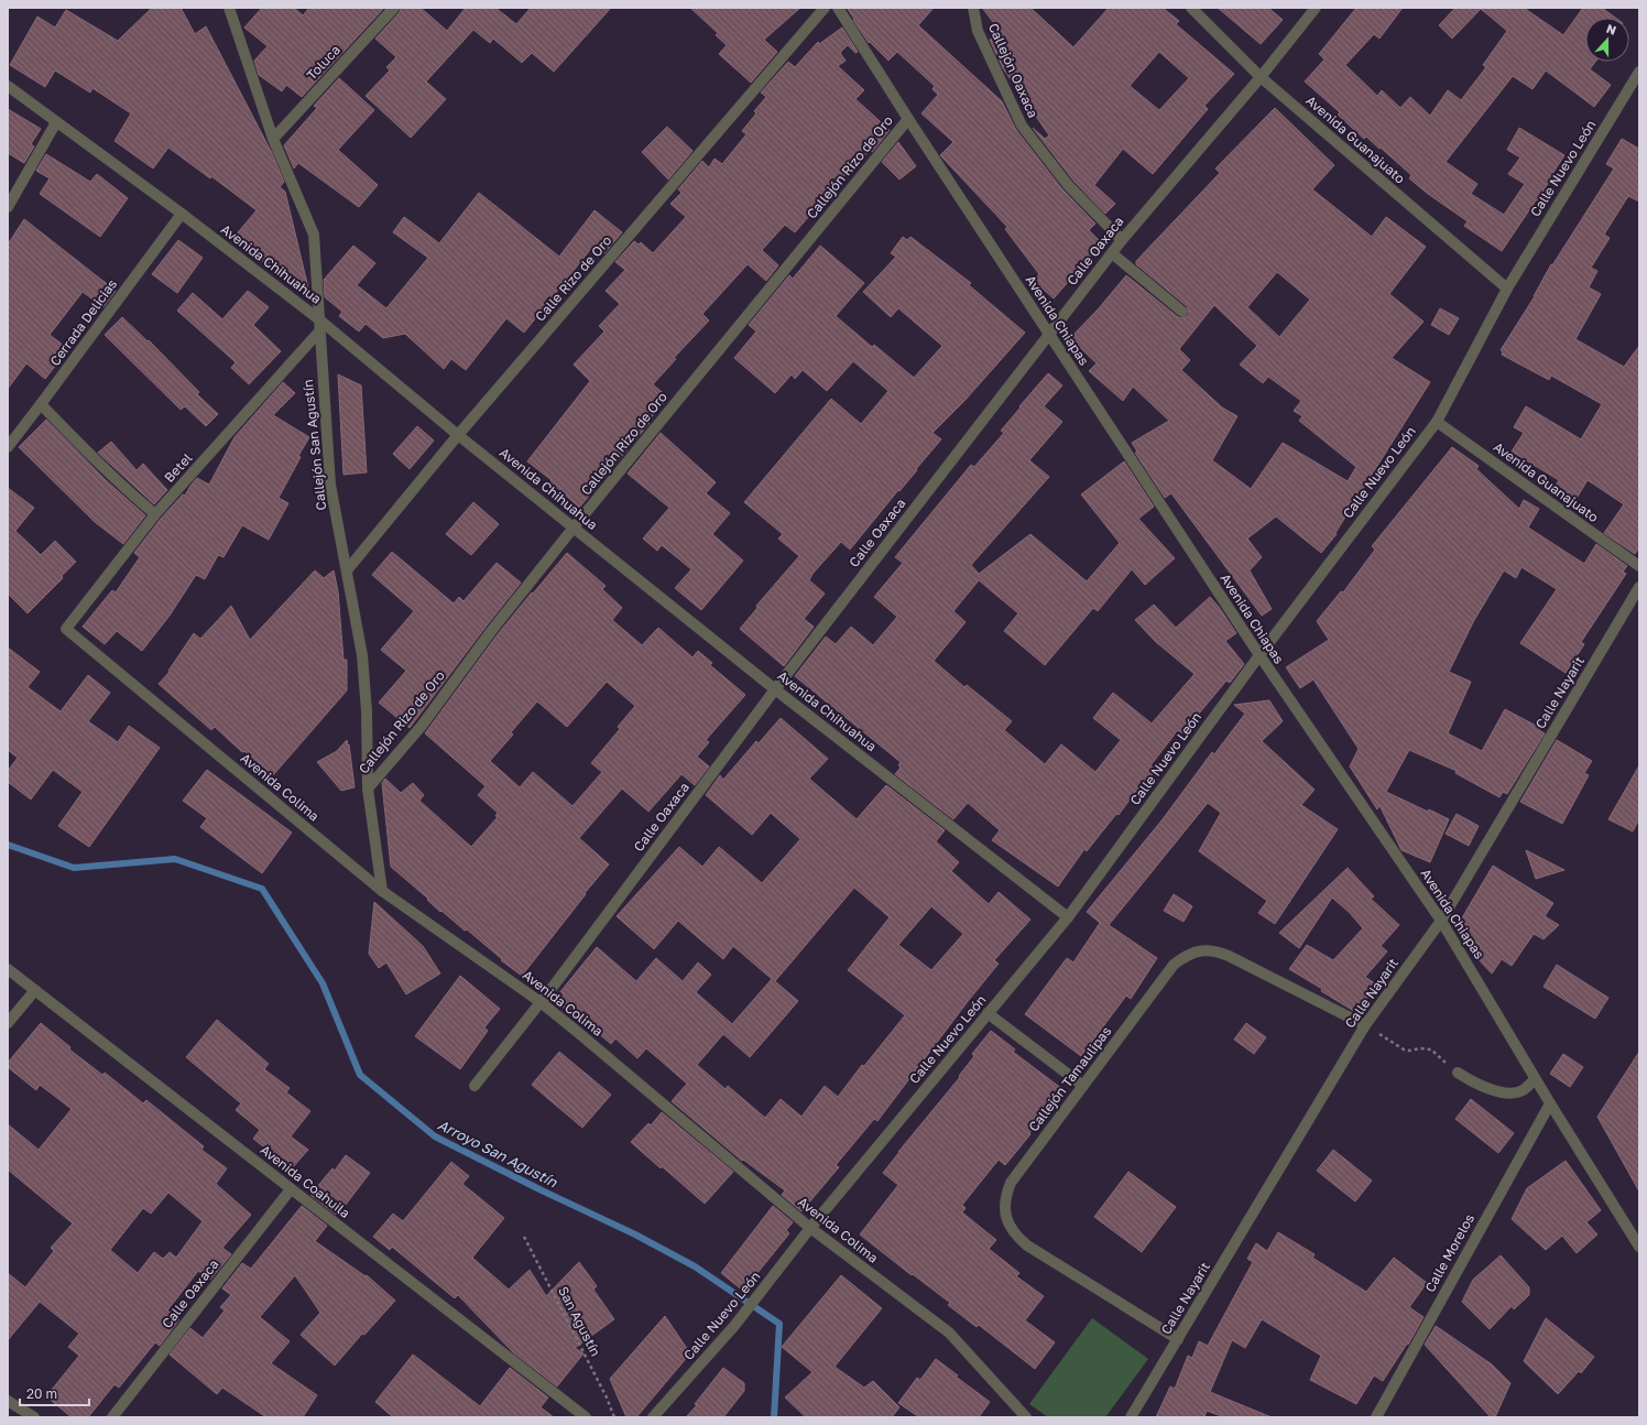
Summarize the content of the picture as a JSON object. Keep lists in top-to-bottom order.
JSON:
{
  "streets": {
    "street": [
      "Toluca",
      "Callejón Oaxaca",
      "Avenida Guanajuato",
      "Callejón Rizo de Oro",
      "Calle Nuevo León",
      "Calle Oaxaca",
      "Avenida Chihuahua",
      "Calle Rizo de Oro",
      "Avenida Chiapas",
      "Cerrada Delicias",
      "Callejón San Agustín",
      "Betel",
      "Calle Nayarit",
      "Avenida Colima",
      "Callejón Tamaulipas",
      "Avenida Coahuila",
      "Calle Morelos"
    ],
    "path": ["San Agustín"]
  },
  "crossings": [
    ["Toluca", "Callejón San Agustín"],
    ["Callejón Oaxaca", "Calle Oaxaca"],
    ["Avenida Guanajuato", "Calle Nuevo León"],
    ["Avenida Guanajuato", "Calle Oaxaca"],
    ["Callejón Rizo de Oro", "Avenida Chihuahua"],
    ["Callejón Rizo de Oro", "Avenida Chiapas"],
    ["Callejón Rizo de Oro", "Callejón San Agustín"],
    ["Calle Nuevo León", "Avenida Chihuahua"],
    ["Calle Nuevo León", "Avenida Chiapas"],
    ["Calle Nuevo León", "Avenida Colima"],
    ["Calle Oaxaca", "Avenida Chihuahua"],
    ["Calle Oaxaca", "Avenida Chiapas"],
    ["Calle Oaxaca", "Avenida Colima"],
    ["Calle Oaxaca", "Avenida Coahuila"],
    ["Avenida Chihuahua", "Calle Rizo de Oro"],
    ["Avenida Chihuahua", "Cerrada Delicias"],
    ["Avenida Chihuahua", "Callejón San Agustín"],
    ["Avenida Chihuahua", "Betel"],
    ["Calle Rizo de Oro", "Callejón San Agustín"],
    ["Avenida Chiapas", "Calle Nayarit"],
    ["Avenida Chiapas", "Calle Morelos"],
    ["Callejón San Agustín", "Betel"],
    ["Callejón San Agustín", "Avenida Colima"],
    ["Betel", "Avenida Colima"],
    ["Calle Nayarit", "Callejón Tamaulipas"]
  ],
  "water": ["Arroyo San Agustín"],
  "scale_bar": "20 m",
  "north": "top"
}
